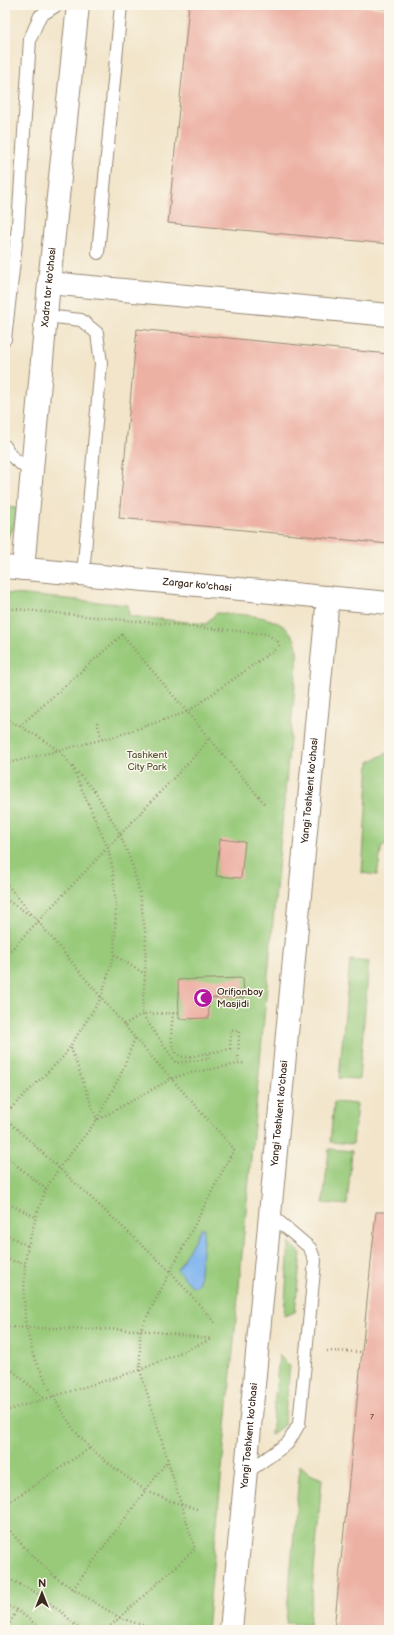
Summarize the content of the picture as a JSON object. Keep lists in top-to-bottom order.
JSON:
{
  "streets": {
    "street": ["Xadra tor ko'chasi", "Zargar ko'chasi", "Yangi Toshkent ko'chasi"]
  },
  "crossings": [
    ["Xadra tor ko'chasi", "Zargar ko'chasi"],
    ["Zargar ko'chasi", "Yangi Toshkent ko'chasi"]
  ],
  "parks": ["Tashkent City Park"],
  "places": {
    "mosque": ["Orifjonboy Masjidi"]
  },
  "house_numbers": ["7"],
  "north": "top"
}
